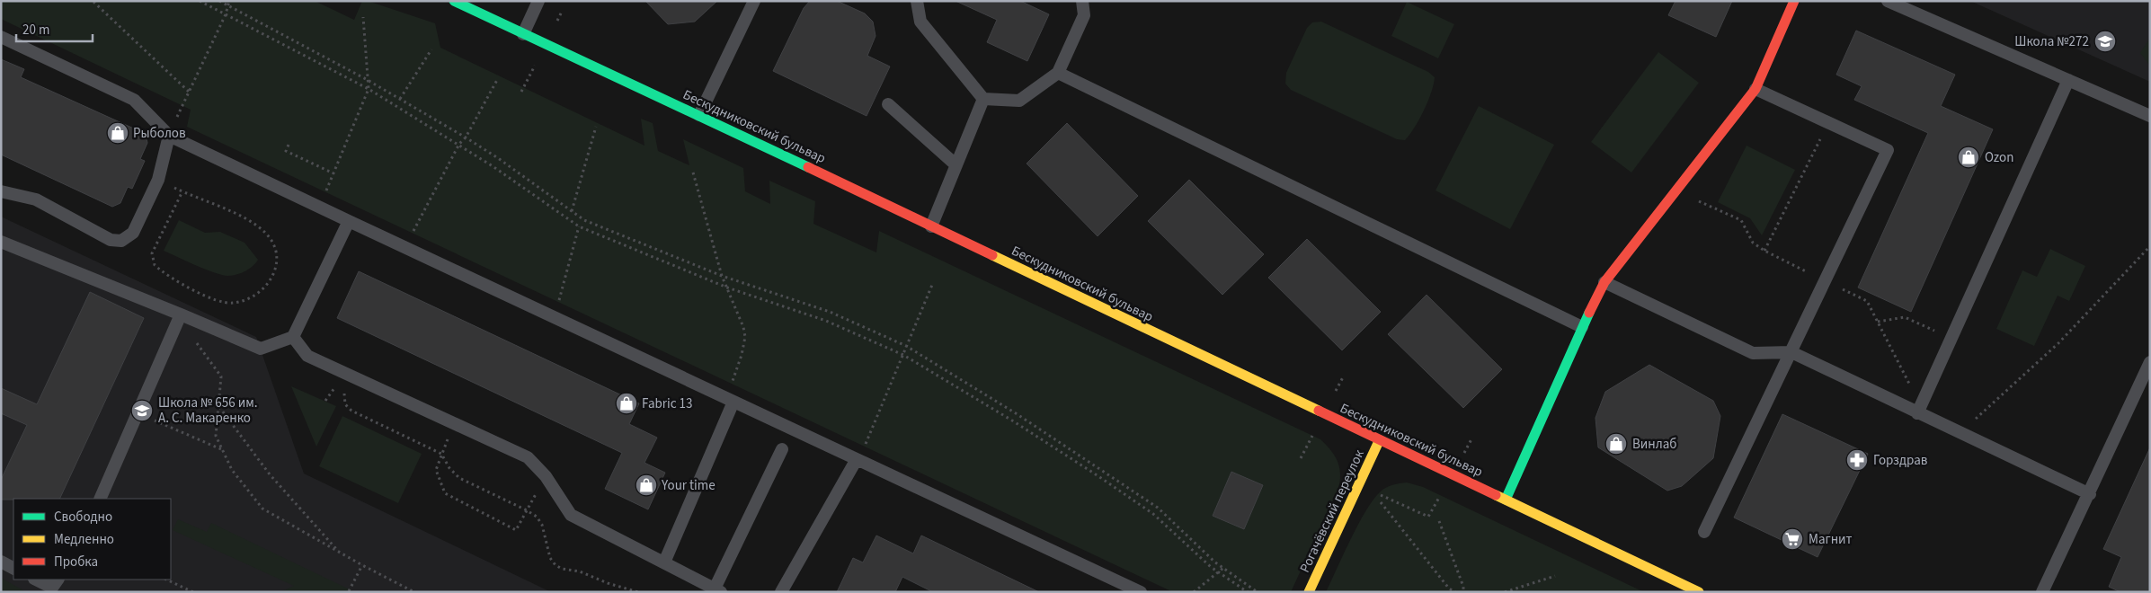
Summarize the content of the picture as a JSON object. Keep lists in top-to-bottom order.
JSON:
{
  "streets": {
    "street": ["Бескудниковский бульвар", "Рогачёвский переулок"]
  },
  "crossings": [
    ["Бескудниковский бульвар", "Рогачёвский переулок"]
  ],
  "places": {
    "school or university": ["Школа №272", "Школа № 656 им. А. С. Макаренко"],
    "shop": [
      "Рыболов",
      "Ozon",
      "Fabric 13",
      "Винлаб",
      "Your time"
    ],
    "pharmacy": ["Горздрав"],
    "supermarket": ["Магнит"]
  },
  "legend": ["Свободно", "Медленно", "Пробка"],
  "scale_bar": "20 m"
}
